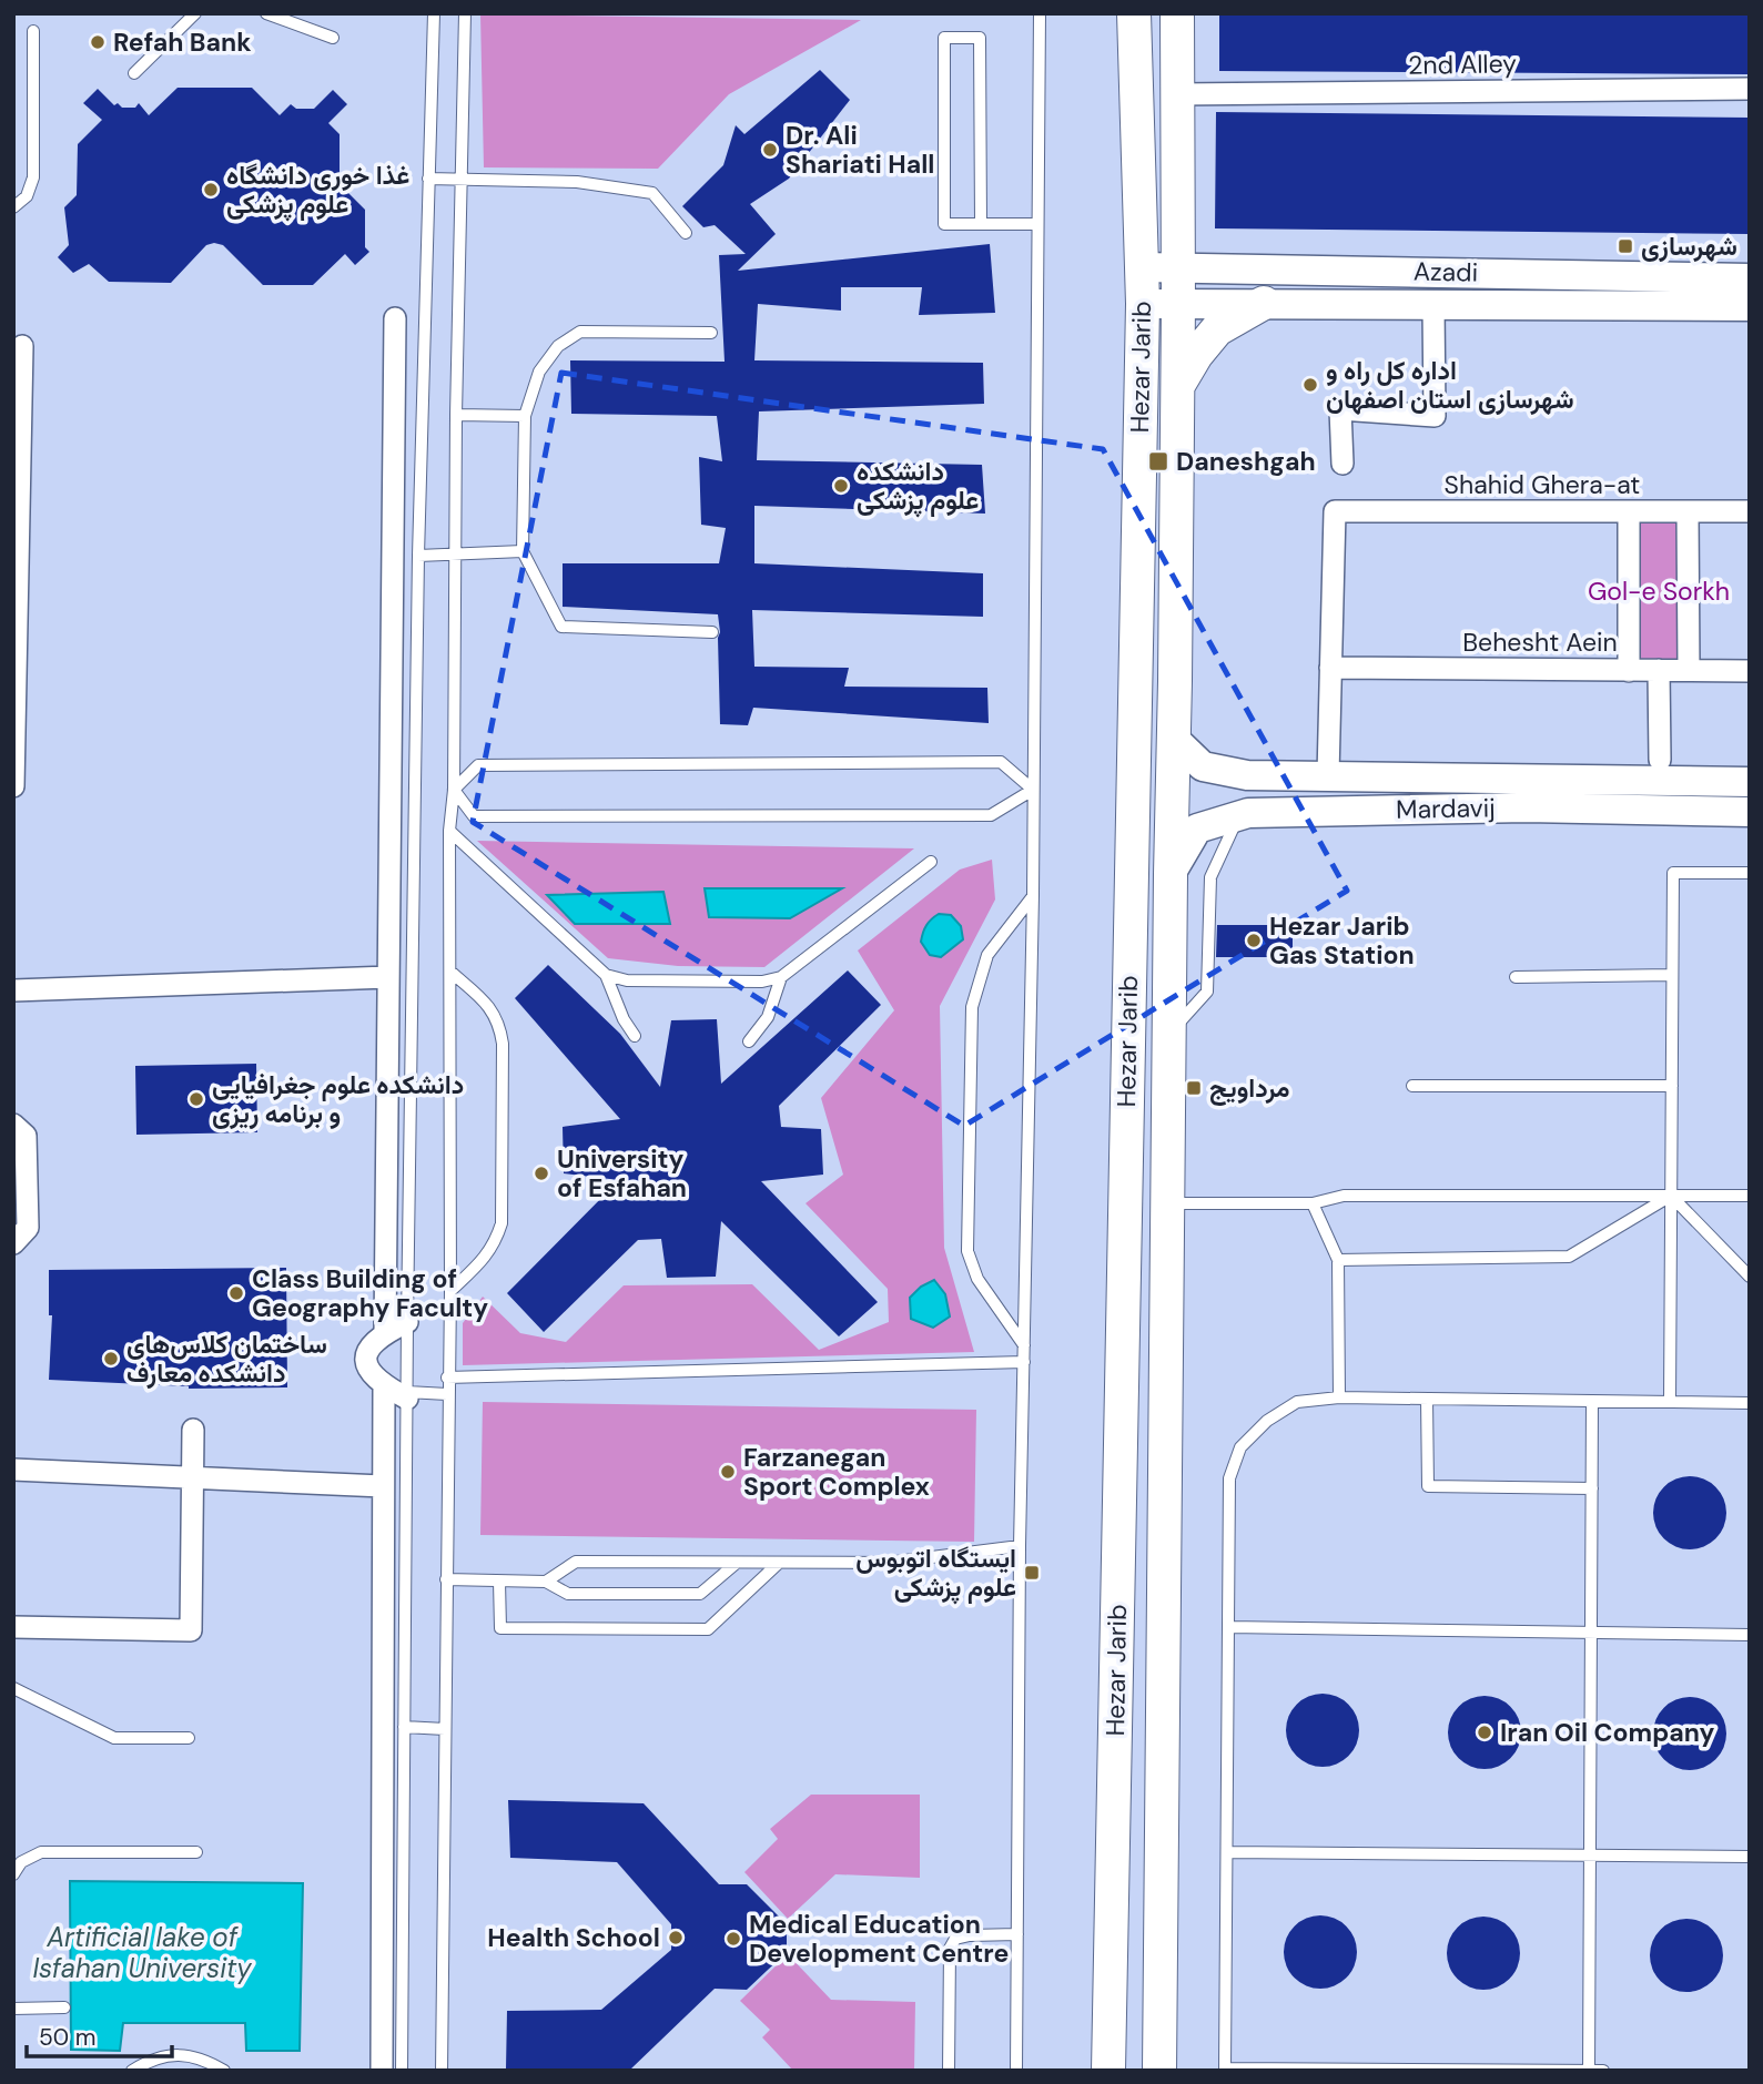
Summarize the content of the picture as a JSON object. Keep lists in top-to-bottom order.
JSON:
{
  "streets": {
    "main road": ["Azadi", "Hezar Jarib", "Mardavij"],
    "street": ["2nd Alley", "Shahid Ghera-at", "Behesht Aein"]
  },
  "crossings": [
    ["2nd Alley", "Hezar Jarib"],
    ["Azadi", "Hezar Jarib"],
    ["Hezar Jarib", "Mardavij"],
    ["Shahid Ghera-at", "Behesht Aein"]
  ],
  "water": ["Artificial lake of Isfahan University"],
  "parks": ["Gol-e Sorkh"],
  "places": {
    "other": [
      "Refah Bank",
      "Dr. Ali Shariati Hall",
      "غذا خوری دانشگاه علوم پزشکی",
      "اداره کل راه و شهرسازی استان اصفهان",
      "دانشکده علوم پزشکی",
      "Hezar Jarib Gas Station",
      "دانشکده علوم جغرافیایی و برنامه ریزی",
      "University of Esfahan",
      "Class Building of Geography Faculty",
      "ساختمان کلاس‌های دانشکده معارف",
      "Farzanegan Sport Complex",
      "Iran Oil Company",
      "Health School",
      "Medical Education Development Centre"
    ],
    "transit": [
      "شهرسازی",
      "Daneshgah",
      "مرداویج",
      "ایستگاه اتوبوس علوم پزشکی"
    ]
  },
  "scale_bar": "50 m"
}
